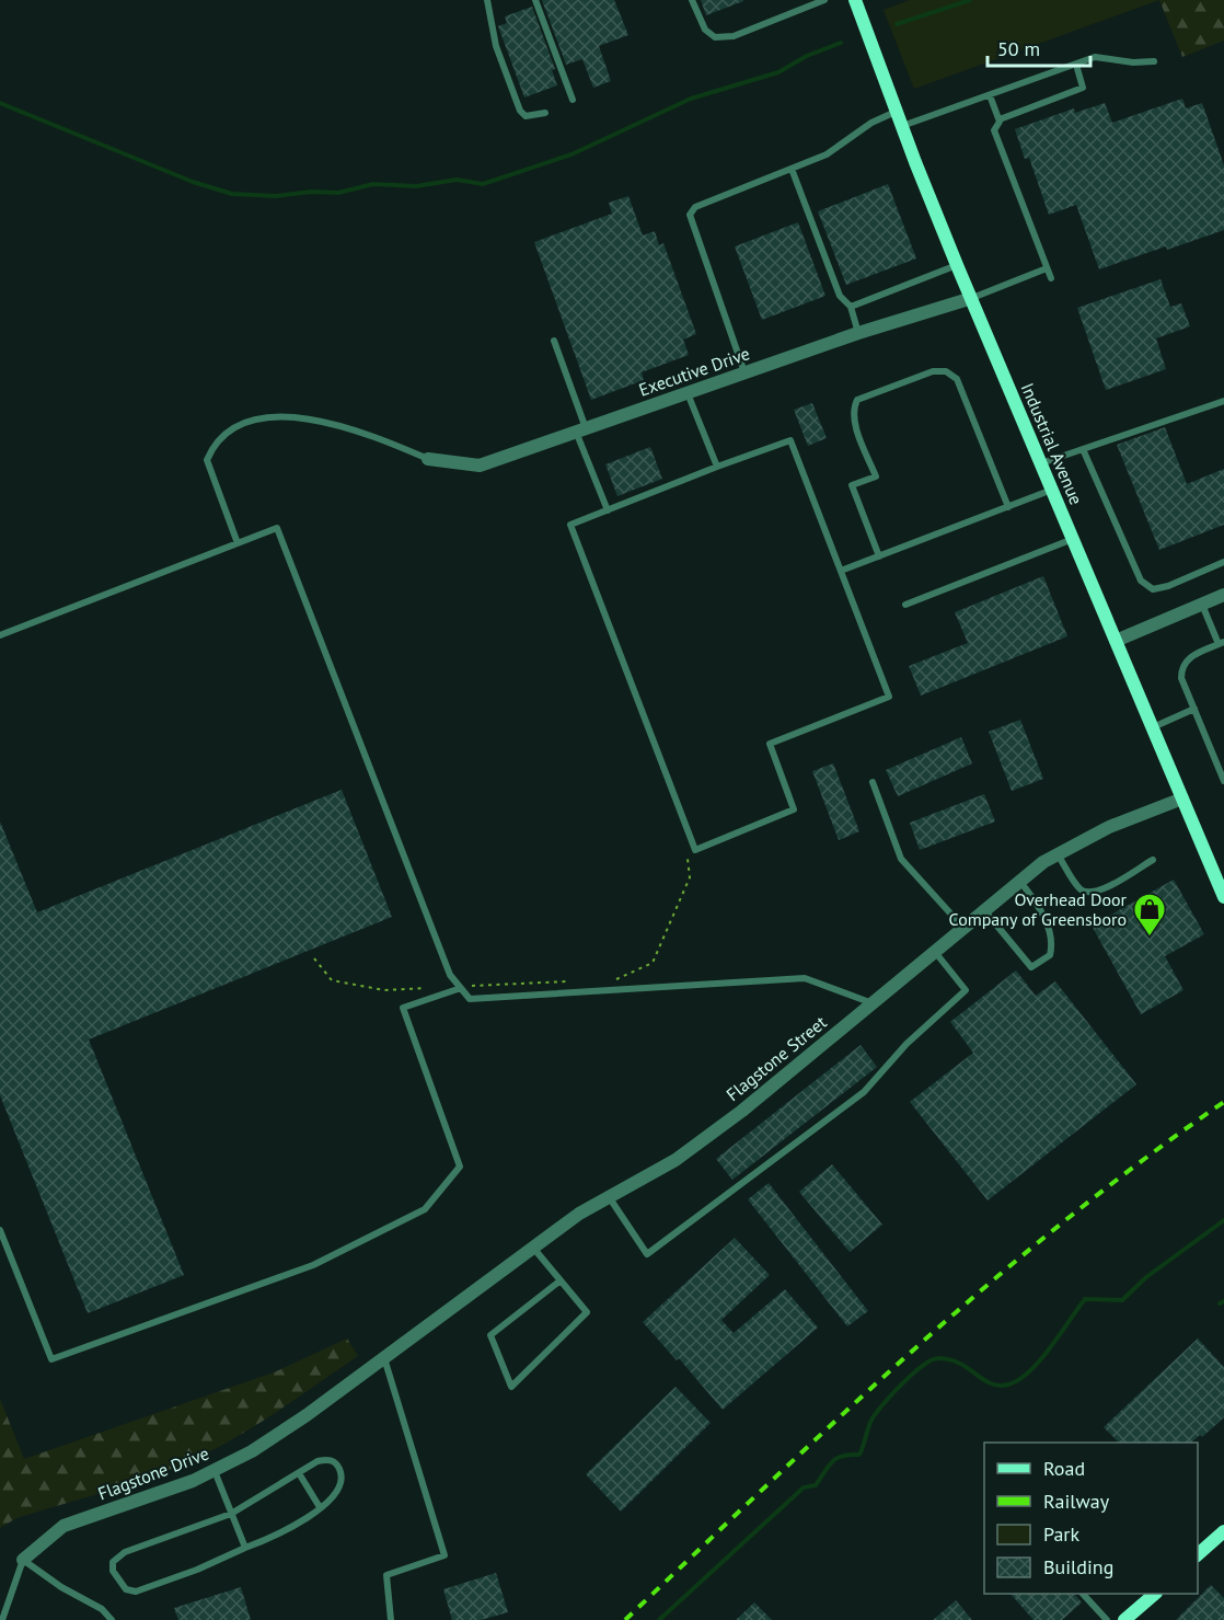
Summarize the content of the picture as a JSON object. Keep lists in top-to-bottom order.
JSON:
{
  "streets": {
    "main road": ["Industrial Avenue"],
    "street": ["Executive Drive", "Flagstone Street", "Flagstone Drive"]
  },
  "crossings": [
    ["Executive Drive", "Industrial Avenue"],
    ["Industrial Avenue", "Flagstone Street"],
    ["Flagstone Street", "Flagstone Drive"]
  ],
  "places": {
    "shop": ["Overhead Door Company of Greensboro"]
  },
  "legend": [
    "Road",
    "Railway",
    "Park",
    "Building"
  ],
  "scale_bar": "50 m"
}
